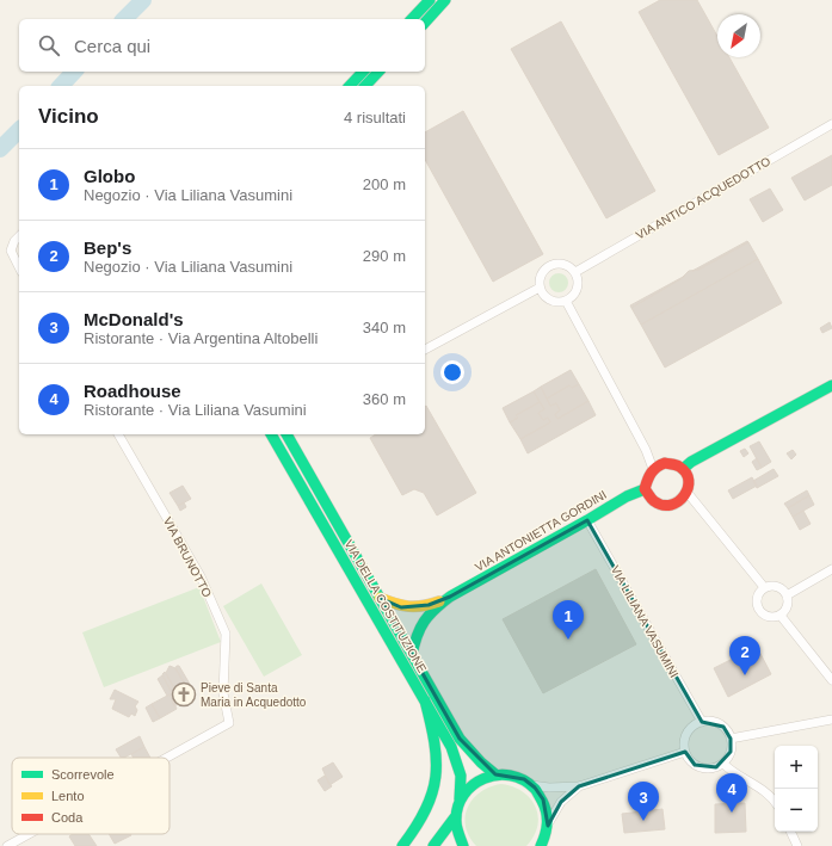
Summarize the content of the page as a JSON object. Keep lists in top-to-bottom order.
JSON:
{
  "streets": {
    "main road": ["VIA ANTONIETTA GORDINI", "VIA DELLA COSTITUZIONE"],
    "street": ["VIA ANTICO ACQUEDOTTO", "VIA BRUNOTTO", "VIA LILIANA VASUMINI"]
  },
  "crossings": [
    ["VIA ANTONIETTA GORDINI", "VIA LILIANA VASUMINI"]
  ],
  "places": {
    "church": ["Pieve di Santa Maria in Acquedotto"]
  },
  "legend": ["Scorrevole", "Lento", "Coda"],
  "north": "bottom left",
  "page": {
    "search": "Cerca qui",
    "heading": ["Vicino", "4 risultati"],
    "list": [
      {
        "mark": "1",
        "name": "Globo",
        "note": "Negozio · Via Liliana Vasumini",
        "value": "200 m"
      },
      {
        "mark": "2",
        "name": "Bep's",
        "note": "Negozio · Via Liliana Vasumini",
        "value": "290 m"
      },
      {
        "mark": "3",
        "name": "McDonald's",
        "note": "Ristorante · Via Argentina Altobelli",
        "value": "340 m"
      },
      {
        "mark": "4",
        "name": "Roadhouse",
        "note": "Ristorante · Via Liliana Vasumini",
        "value": "360 m"
      }
    ],
    "pins": [
      "1",
      "2",
      "4",
      "3"
    ],
    "map_buttons": ["+", "−"]
  }
}
